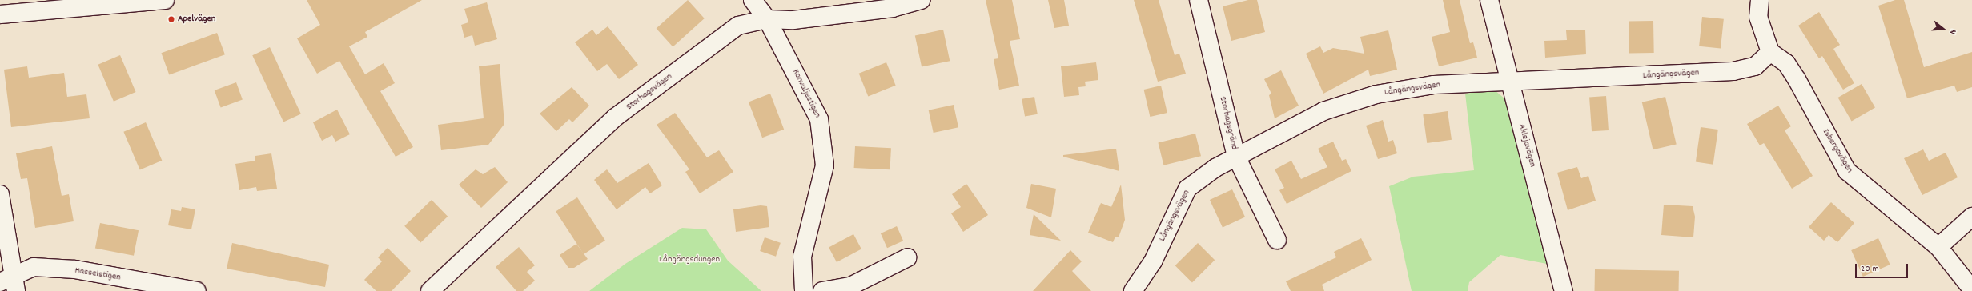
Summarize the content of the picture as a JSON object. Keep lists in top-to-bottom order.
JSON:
{
  "streets": {
    "street": [
      "Långängsvägen",
      "Storhagsvägen",
      "Konvaljestigen",
      "Storhagsgränd",
      "Aklejavägen",
      "Isbergavägen",
      "Hasselstigen"
    ]
  },
  "crossings": [
    ["Långängsvägen", "Storhagsgränd"],
    ["Långängsvägen", "Aklejavägen"],
    ["Långängsvägen", "Isbergavägen"],
    ["Storhagsvägen", "Konvaljestigen"]
  ],
  "parks": ["Långängsdungen"],
  "places": ["Apelvägen"],
  "scale_bar": "20 m",
  "north": "right"
}
